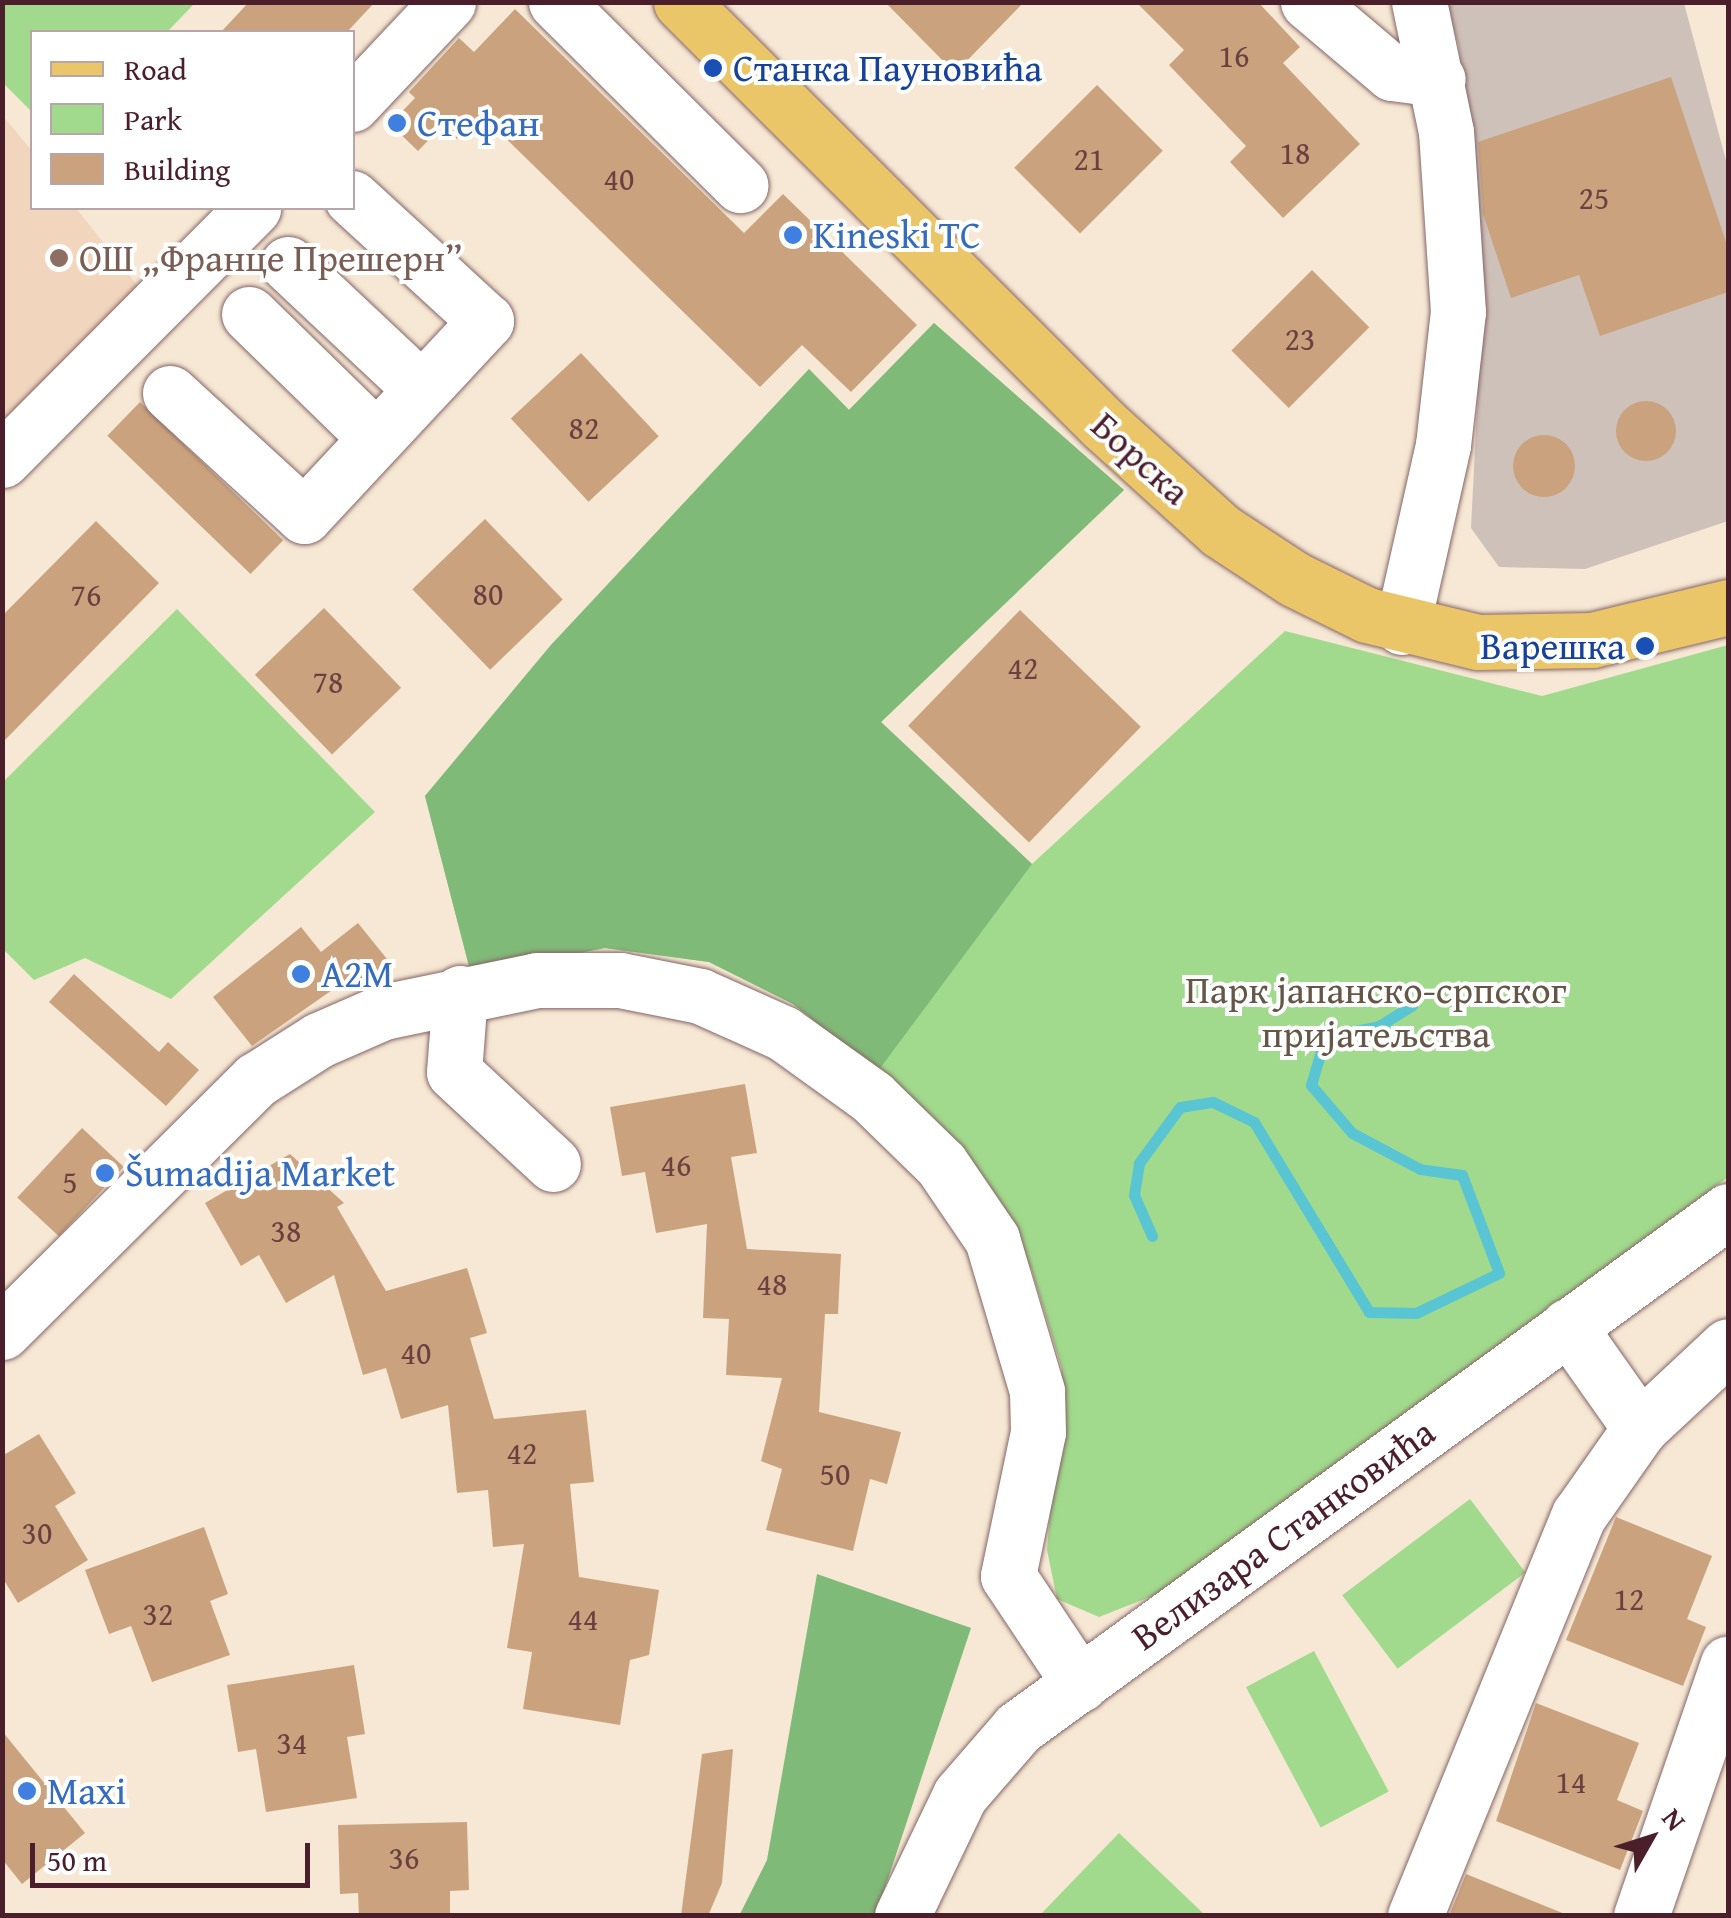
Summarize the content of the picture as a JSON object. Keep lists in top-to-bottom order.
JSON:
{
  "streets": {
    "main road": ["Борска"],
    "street": ["Велизара Станковића"]
  },
  "parks": ["Парк јапанско-српског пријатељства"],
  "places": [
    "Станка Пауновића",
    "Стефан",
    "Kineski TC",
    "ОШ „Франце Прешерн”",
    "Варешка",
    "A2M",
    "Šumadija Market",
    "Maxi"
  ],
  "house_numbers": [
    "16",
    "18",
    "21",
    "40",
    "25",
    "23",
    "82",
    "80",
    "76",
    "42",
    "78",
    "46",
    "5",
    "38",
    "48",
    "40",
    "42",
    "50",
    "30",
    "12",
    "32",
    "44",
    "34",
    "14",
    "36"
  ],
  "legend": ["Road", "Park", "Building"],
  "scale_bar": "50 m",
  "north": "top right"
}
